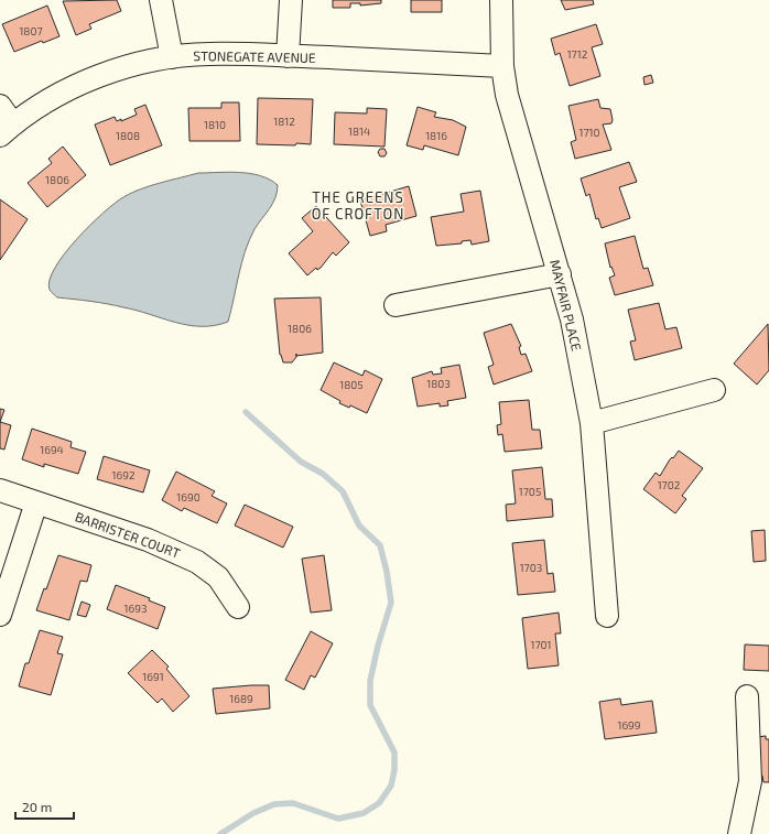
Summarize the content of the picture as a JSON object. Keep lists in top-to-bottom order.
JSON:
{
  "streets": {
    "street": ["STONEGATE AVENUE", "MAYFAIR PLACE", "BARRISTER COURT"]
  },
  "crossings": [
    ["STONEGATE AVENUE", "MAYFAIR PLACE"]
  ],
  "districts": ["THE GREENS OF CROFTON"],
  "house_numbers": [
    "1807",
    "1712",
    "1812",
    "1810",
    "1814",
    "1710",
    "1808",
    "1816",
    "1806",
    "1806",
    "1803",
    "1805",
    "1694",
    "1692",
    "1702",
    "1705",
    "1690",
    "1703",
    "1693",
    "1701",
    "1691",
    "1689",
    "1699"
  ],
  "scale_bar": "20 m"
}
